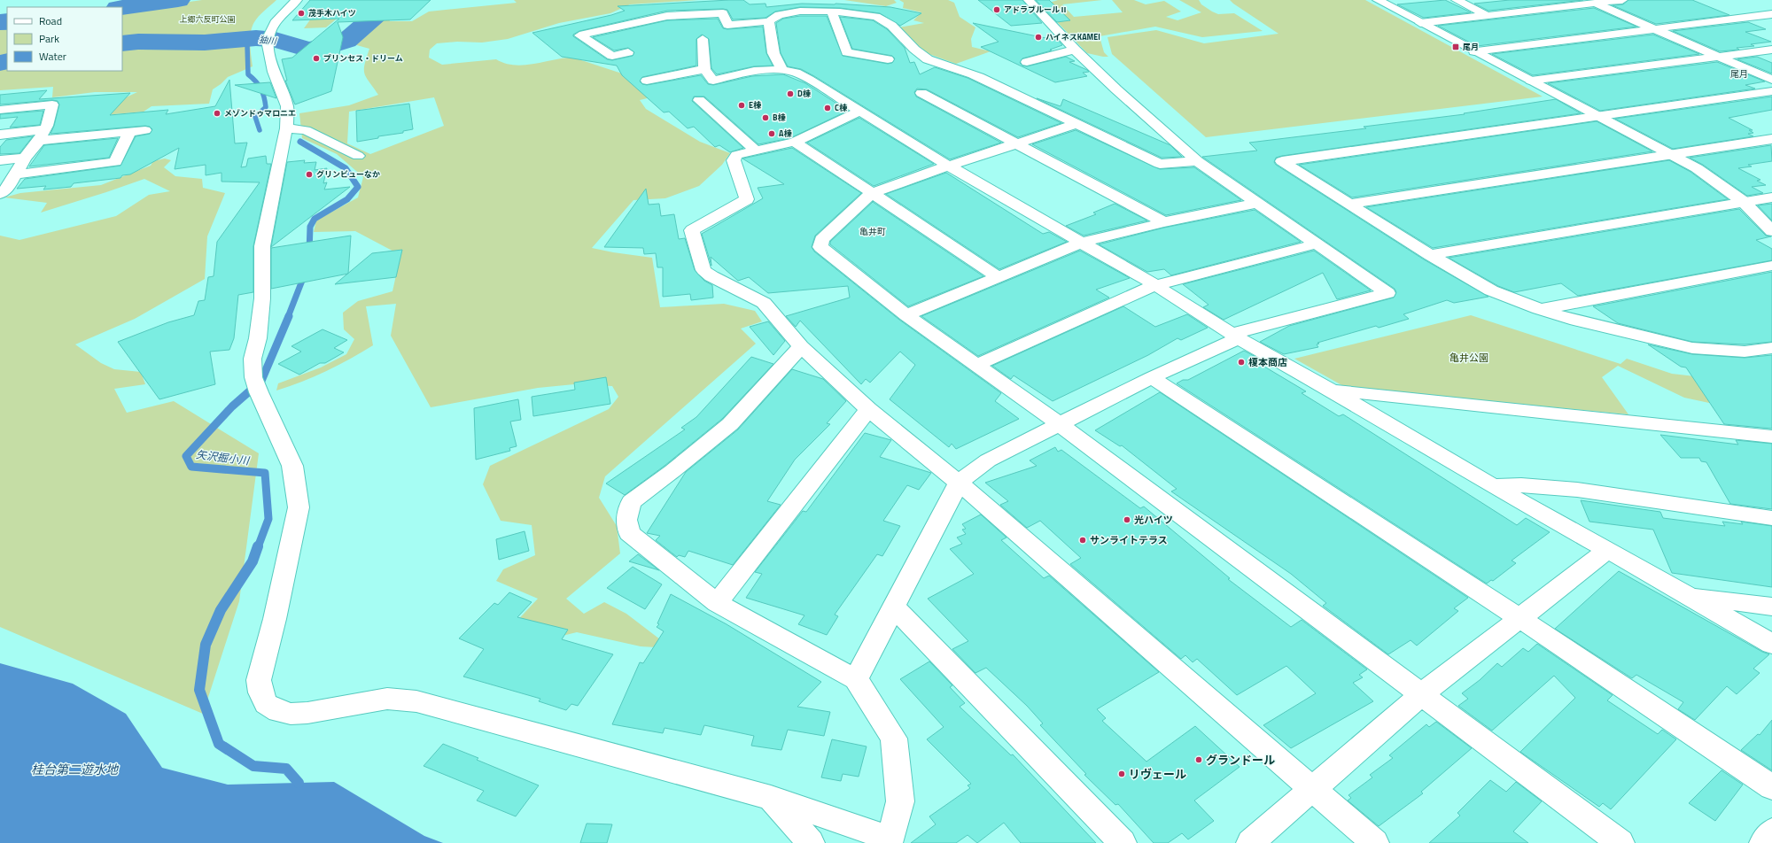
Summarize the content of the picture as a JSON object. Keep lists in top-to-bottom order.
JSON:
{
  "districts": ["尾月", "亀井町"],
  "water": ["㹨川", "矢沢掘小川", "桂台第二遊水地"],
  "parks": ["上郷六反町公園", "亀井公園"],
  "places": {
    "other": [
      "アドラブルールⅡ",
      "茂手木ハイツ",
      "ハイネスKAMEI",
      "プリンセス・ドリーム",
      "D棟",
      "E棟",
      "C棟",
      "メゾンドゥマロニエ",
      "B棟",
      "A棟",
      "グリンビューなか",
      "榎本商店",
      "光ハイツ",
      "サンライトテラス",
      "グランドール",
      "リヴェール"
    ],
    "transit": ["尾月"]
  },
  "legend": ["Road", "Park", "Water"]
}
